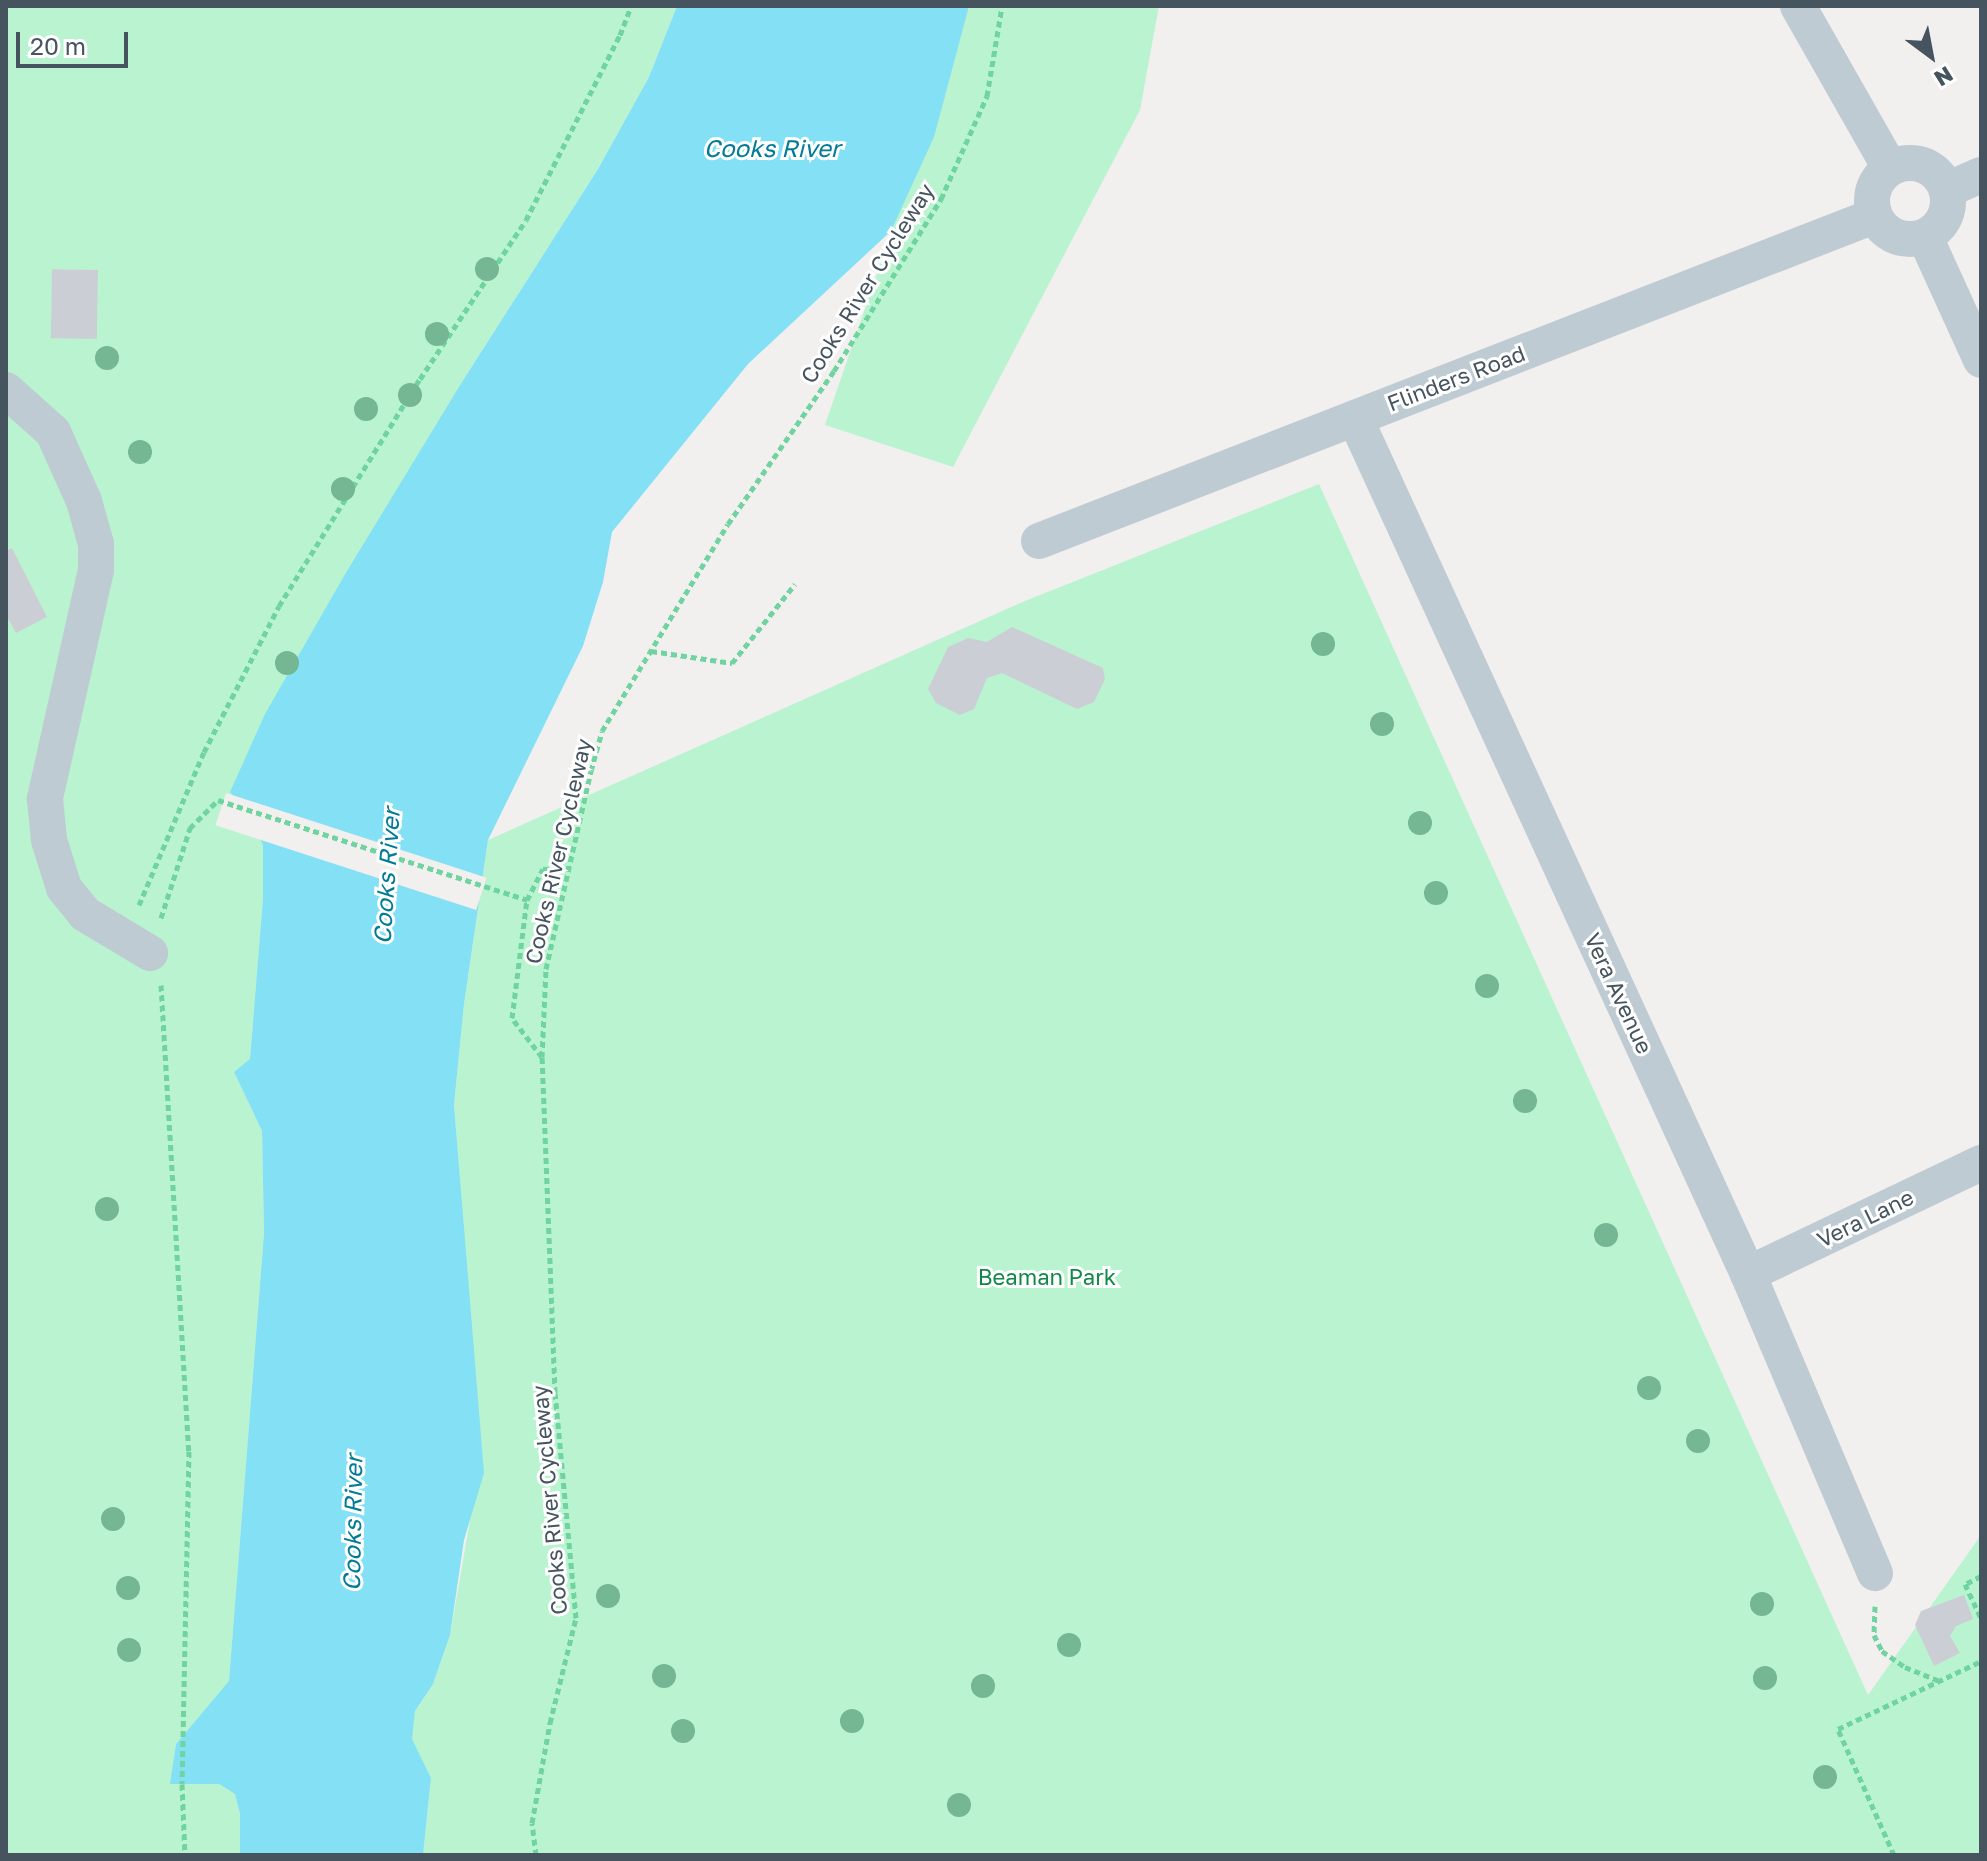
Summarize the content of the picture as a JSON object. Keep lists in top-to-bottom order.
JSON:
{
  "streets": {
    "street": ["Flinders Road", "Vera Avenue", "Vera Lane"],
    "path": ["Cooks River Cycleway"]
  },
  "crossings": [
    ["Flinders Road", "Vera Avenue"],
    ["Vera Avenue", "Vera Lane"]
  ],
  "water": ["Cooks River"],
  "parks": ["Beaman Park"],
  "scale_bar": "20 m",
  "north": "bottom right"
}
